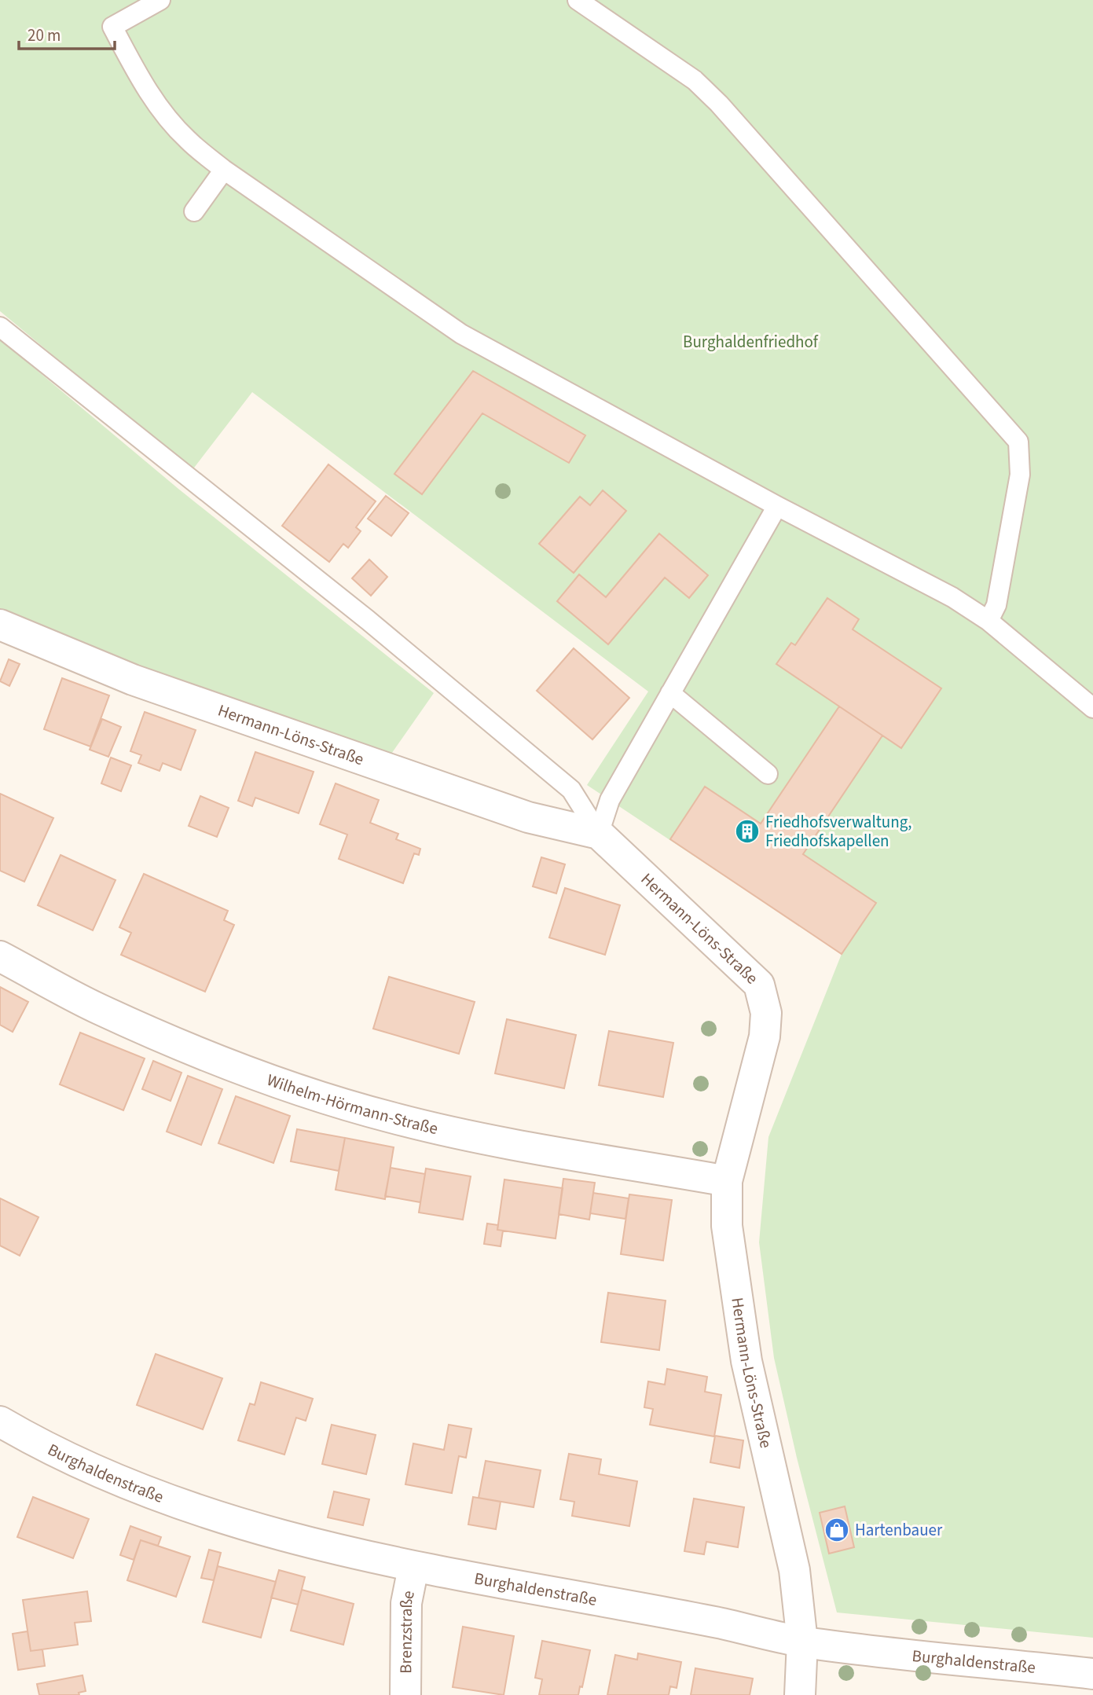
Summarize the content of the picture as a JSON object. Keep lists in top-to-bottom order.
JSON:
{
  "streets": {
    "street": [
      "Hermann-Löns-Straße",
      "Wilhelm-Hörmann-Straße",
      "Burghaldenstraße",
      "Brenzstraße"
    ]
  },
  "crossings": [
    ["Hermann-Löns-Straße", "Wilhelm-Hörmann-Straße"],
    ["Hermann-Löns-Straße", "Burghaldenstraße"],
    ["Burghaldenstraße", "Brenzstraße"]
  ],
  "parks": ["Burghaldenfriedhof"],
  "places": {
    "building": ["Friedhofsverwaltung, Friedhofskapellen"],
    "shop": ["Hartenbauer"]
  },
  "scale_bar": "20 m"
}
